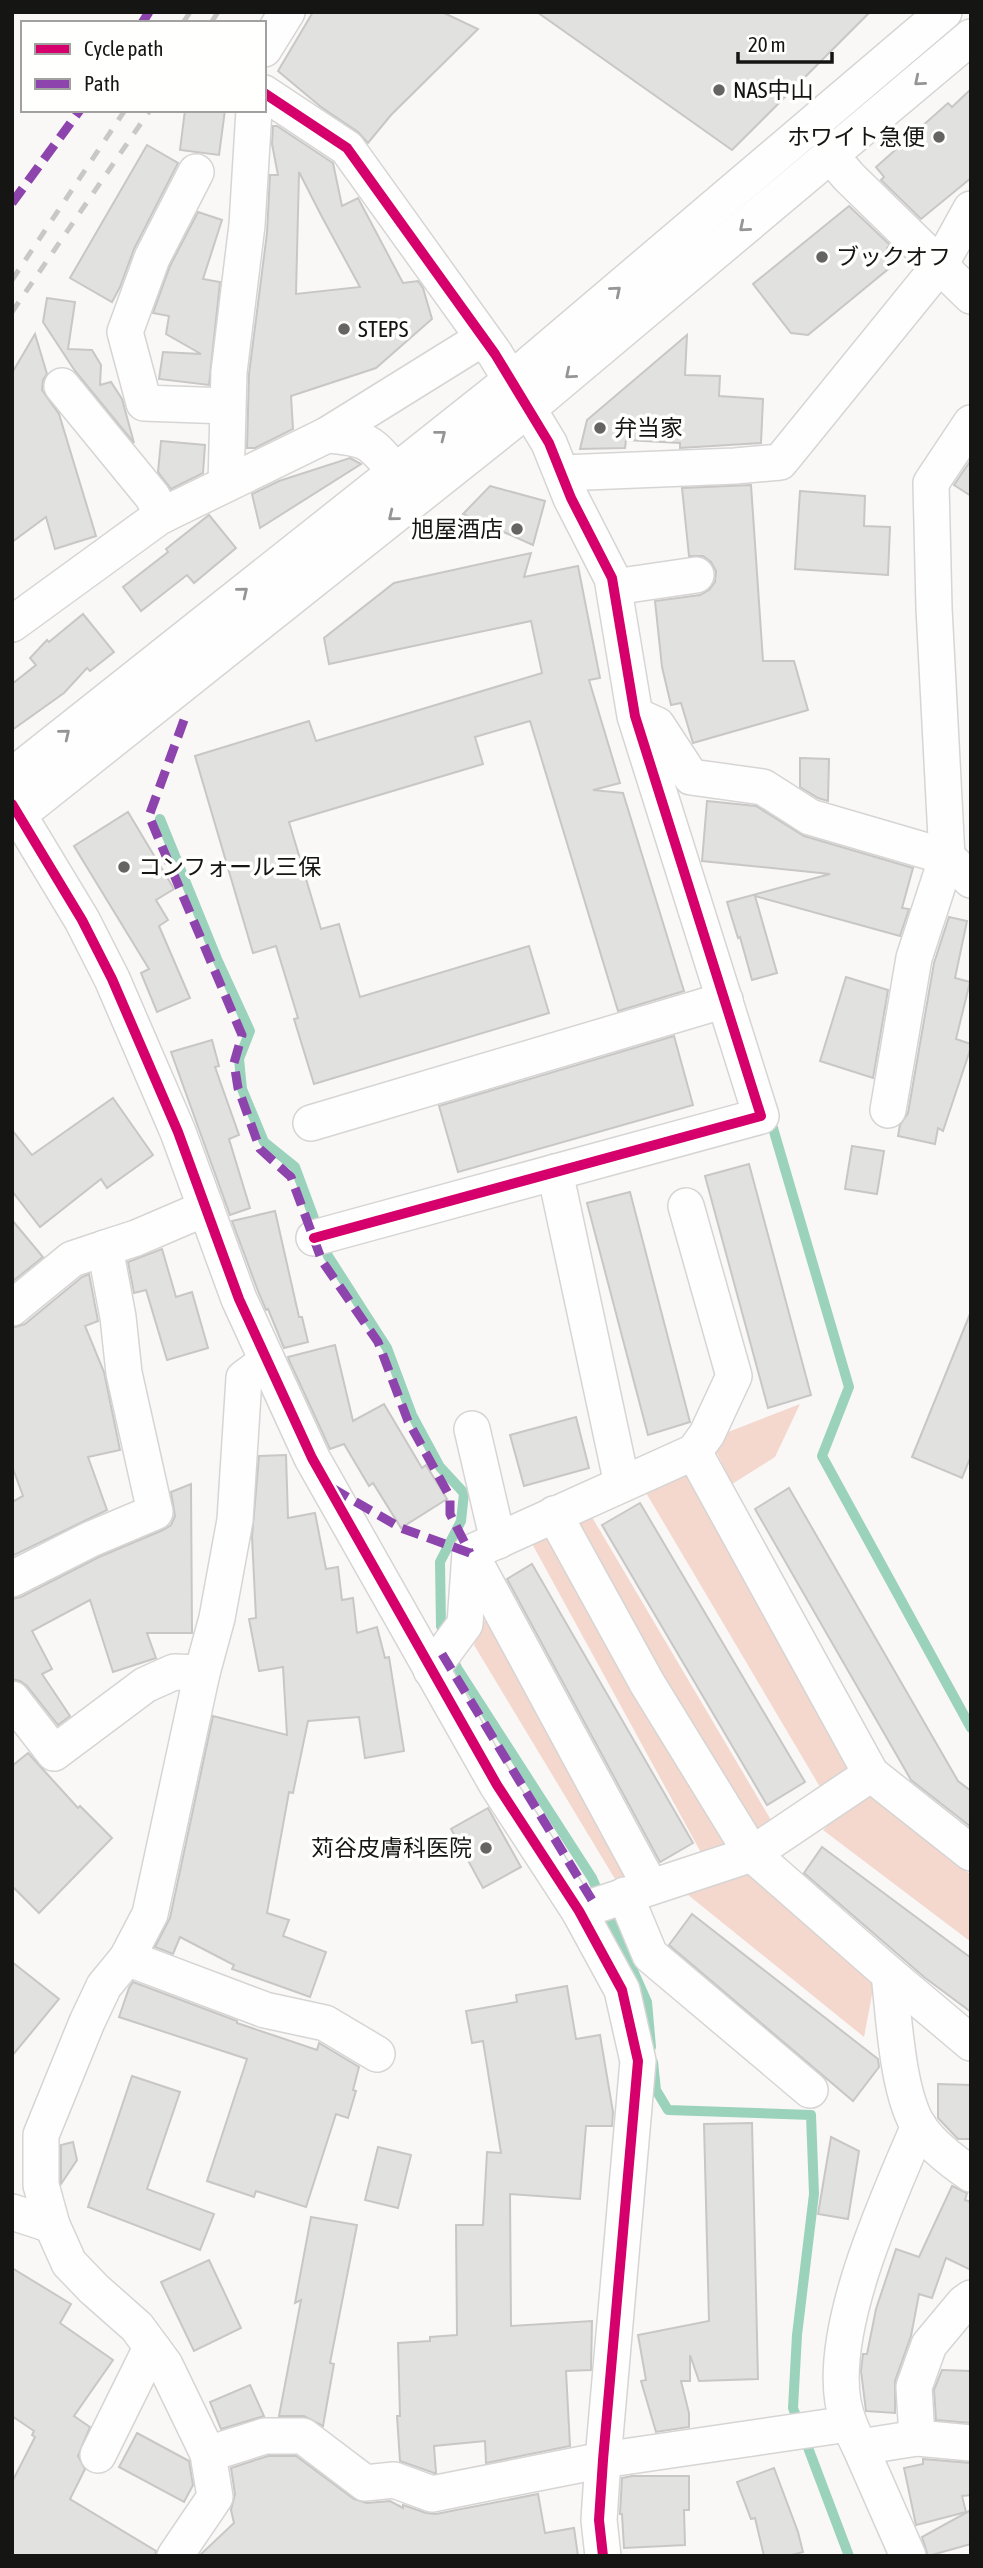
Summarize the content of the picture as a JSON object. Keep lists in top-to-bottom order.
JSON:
{
  "places": [
    "NAS中山",
    "ホワイト急便",
    "ブックオフ",
    "STEPS",
    "弁当家",
    "旭屋酒店",
    "コンフォール三保",
    "苅谷皮膚科医院"
  ],
  "legend": ["Cycle path", "Path"],
  "scale_bar": "20 m"
}
